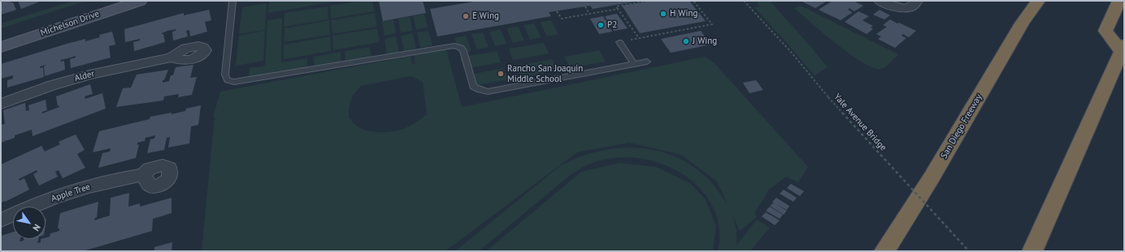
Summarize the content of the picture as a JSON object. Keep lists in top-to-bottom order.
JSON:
{
  "streets": {
    "highway": ["San Diego Freeway"],
    "main road": ["Michelson Drive"],
    "street": ["Alder", "Apple Tree"],
    "path": ["Yale Avenue Bridge"]
  },
  "places": [
    "H Wing",
    "E Wing",
    "P2",
    "J Wing",
    "Rancho San Joaquin Middle School"
  ],
  "north": "bottom right"
}
